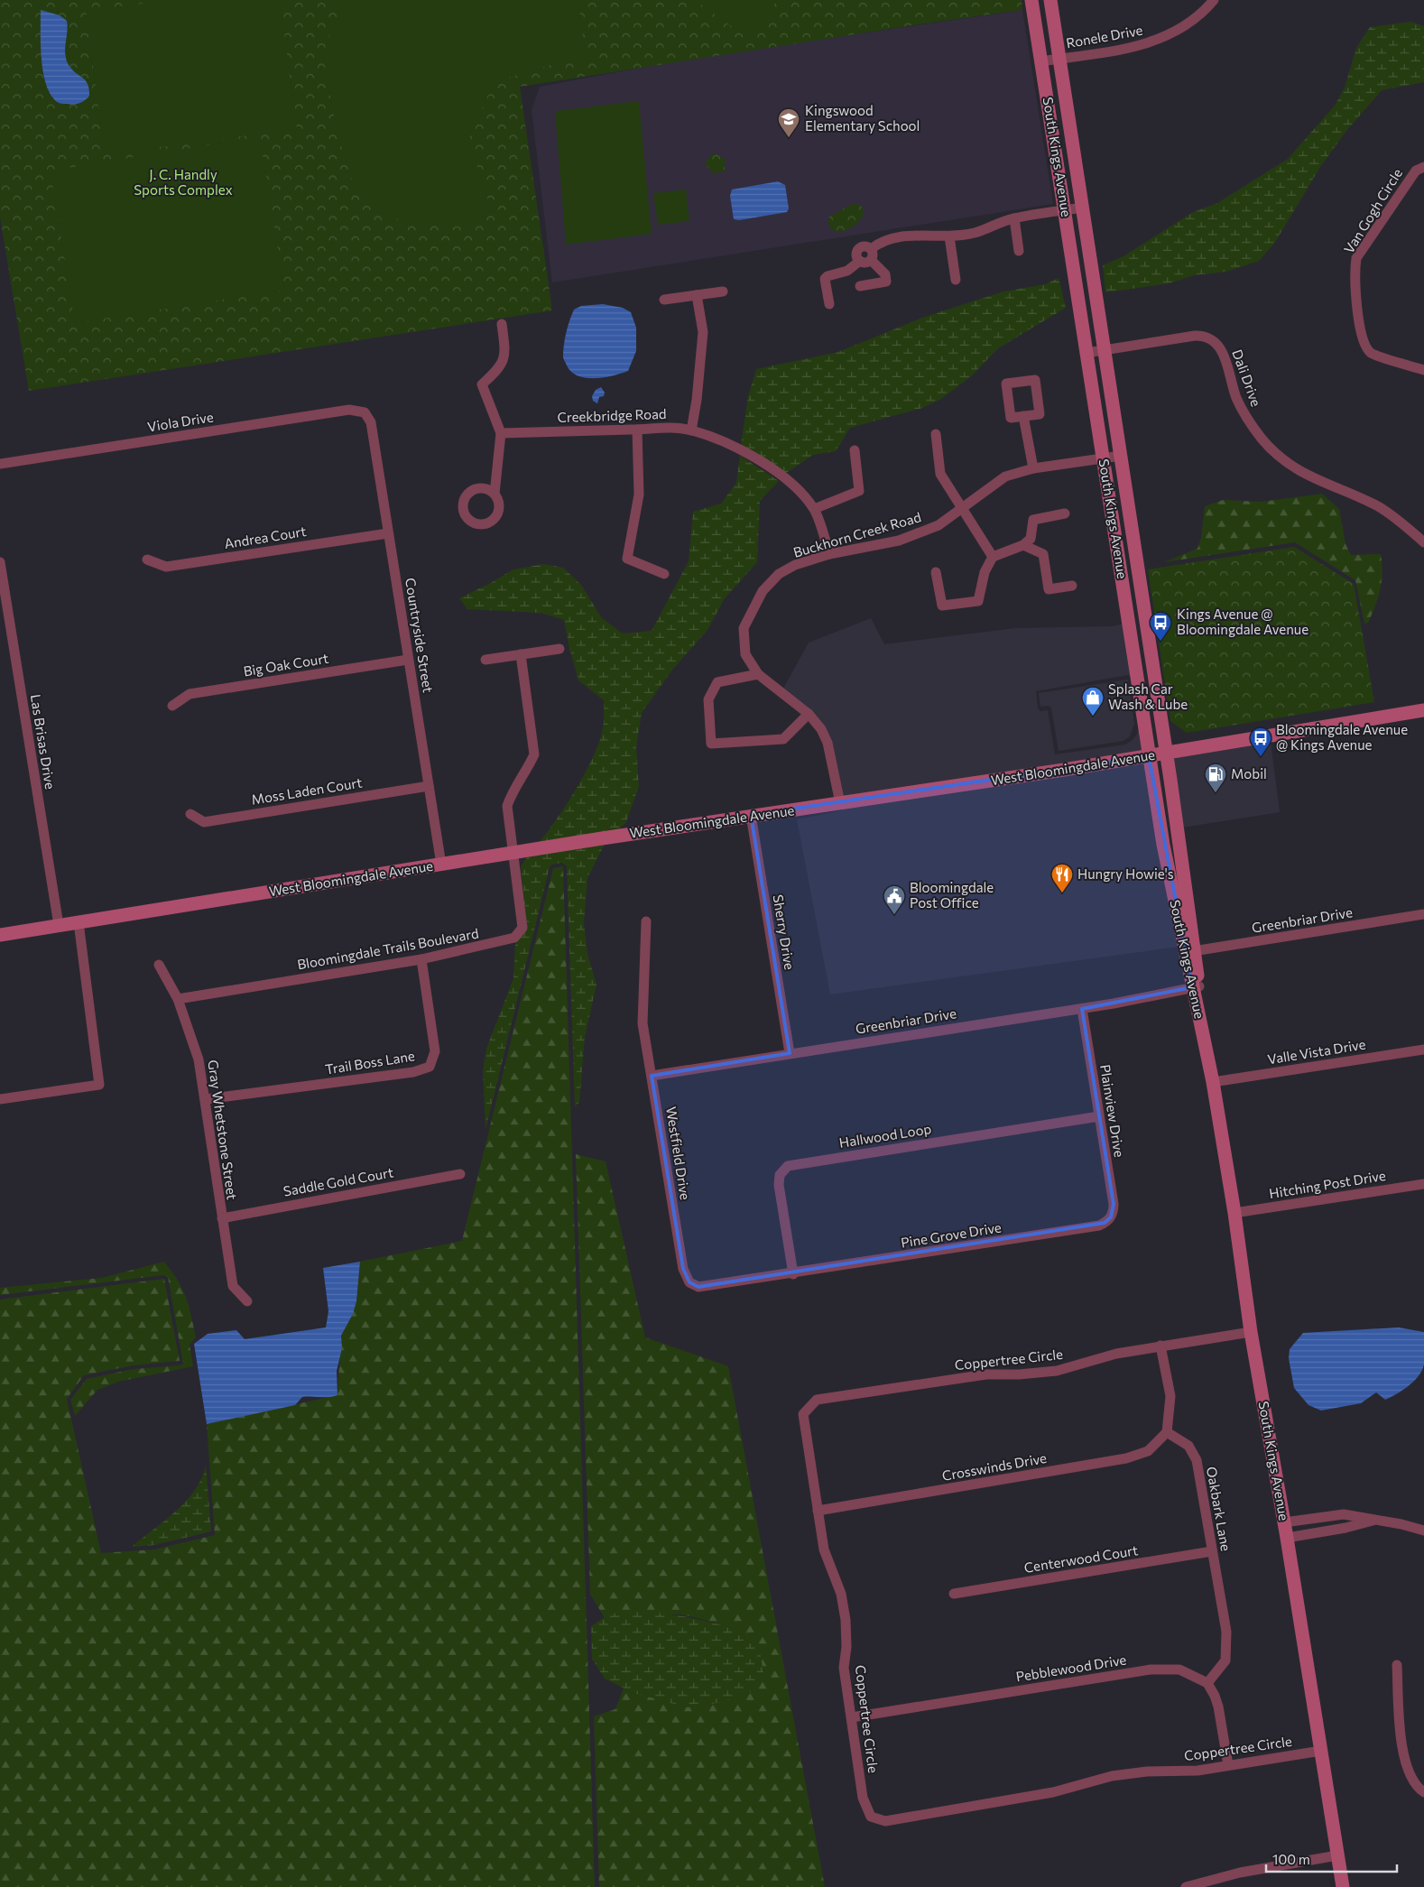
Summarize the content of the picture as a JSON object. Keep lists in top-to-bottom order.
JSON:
{
  "streets": {
    "main road": ["South Kings Avenue", "West Bloomingdale Avenue"],
    "street": [
      "Ronele Drive",
      "Van Gogh Circle",
      "Dali Drive",
      "Creekbridge Road",
      "Viola Drive",
      "Buckhorn Creek Road",
      "Andrea Court",
      "Countryside Street",
      "Big Oak Court",
      "Las Brisas Drive",
      "Moss Laden Court",
      "Greenbriar Drive",
      "Sherry Drive",
      "Bloomingdale Trails Boulevard",
      "Valle Vista Drive",
      "Trail Boss Lane",
      "Plainview Drive",
      "Gray Whetstone Street",
      "Hallwood Loop",
      "Westfield Drive",
      "Saddle Gold Court",
      "Hitching Post Drive",
      "Pine Grove Drive",
      "Coppertree Circle",
      "Crosswinds Drive",
      "Oakbark Lane",
      "Centerwood Court",
      "Pebblewood Drive"
    ]
  },
  "crossings": [
    ["Ronele Drive", "South Kings Avenue"],
    ["South Kings Avenue", "Dali Drive"],
    ["South Kings Avenue", "Buckhorn Creek Road"],
    ["South Kings Avenue", "West Bloomingdale Avenue"],
    ["South Kings Avenue", "Greenbriar Drive"],
    ["South Kings Avenue", "Valle Vista Drive"],
    ["South Kings Avenue", "Hitching Post Drive"],
    ["South Kings Avenue", "Coppertree Circle"],
    ["Creekbridge Road", "Buckhorn Creek Road"],
    ["Viola Drive", "Countryside Street"],
    ["Buckhorn Creek Road", "West Bloomingdale Avenue"],
    ["Andrea Court", "Countryside Street"],
    ["Countryside Street", "Big Oak Court"],
    ["Countryside Street", "West Bloomingdale Avenue"],
    ["Countryside Street", "Moss Laden Court"],
    ["Las Brisas Drive", "West Bloomingdale Avenue"],
    ["West Bloomingdale Avenue", "Sherry Drive"],
    ["West Bloomingdale Avenue", "Bloomingdale Trails Boulevard"],
    ["Greenbriar Drive", "Sherry Drive"],
    ["Greenbriar Drive", "Plainview Drive"],
    ["Greenbriar Drive", "Westfield Drive"],
    ["Bloomingdale Trails Boulevard", "Trail Boss Lane"],
    ["Bloomingdale Trails Boulevard", "Gray Whetstone Street"],
    ["Trail Boss Lane", "Gray Whetstone Street"],
    ["Plainview Drive", "Hallwood Loop"],
    ["Plainview Drive", "Pine Grove Drive"],
    ["Gray Whetstone Street", "Saddle Gold Court"],
    ["Hallwood Loop", "Westfield Drive"],
    ["Hallwood Loop", "Pine Grove Drive"],
    ["Westfield Drive", "Pine Grove Drive"],
    ["Coppertree Circle", "Crosswinds Drive"],
    ["Coppertree Circle", "Pebblewood Drive"],
    ["Crosswinds Drive", "Oakbark Lane"],
    ["Oakbark Lane", "Centerwood Court"],
    ["Oakbark Lane", "Pebblewood Drive"]
  ],
  "parks": ["J. C. Handly Sports Complex"],
  "places": {
    "school or university": ["Kingswood Elementary School"],
    "bus stop": ["Kings Avenue @ Bloomingdale Avenue", "Bloomingdale Avenue @ Kings Avenue"],
    "shop": ["Splash Car Wash & Lube"],
    "fuel station": ["Mobil"],
    "restaurant": ["Hungry Howie's"],
    "public building": ["Bloomingdale Post Office"]
  },
  "scale_bar": "100 m"
}
